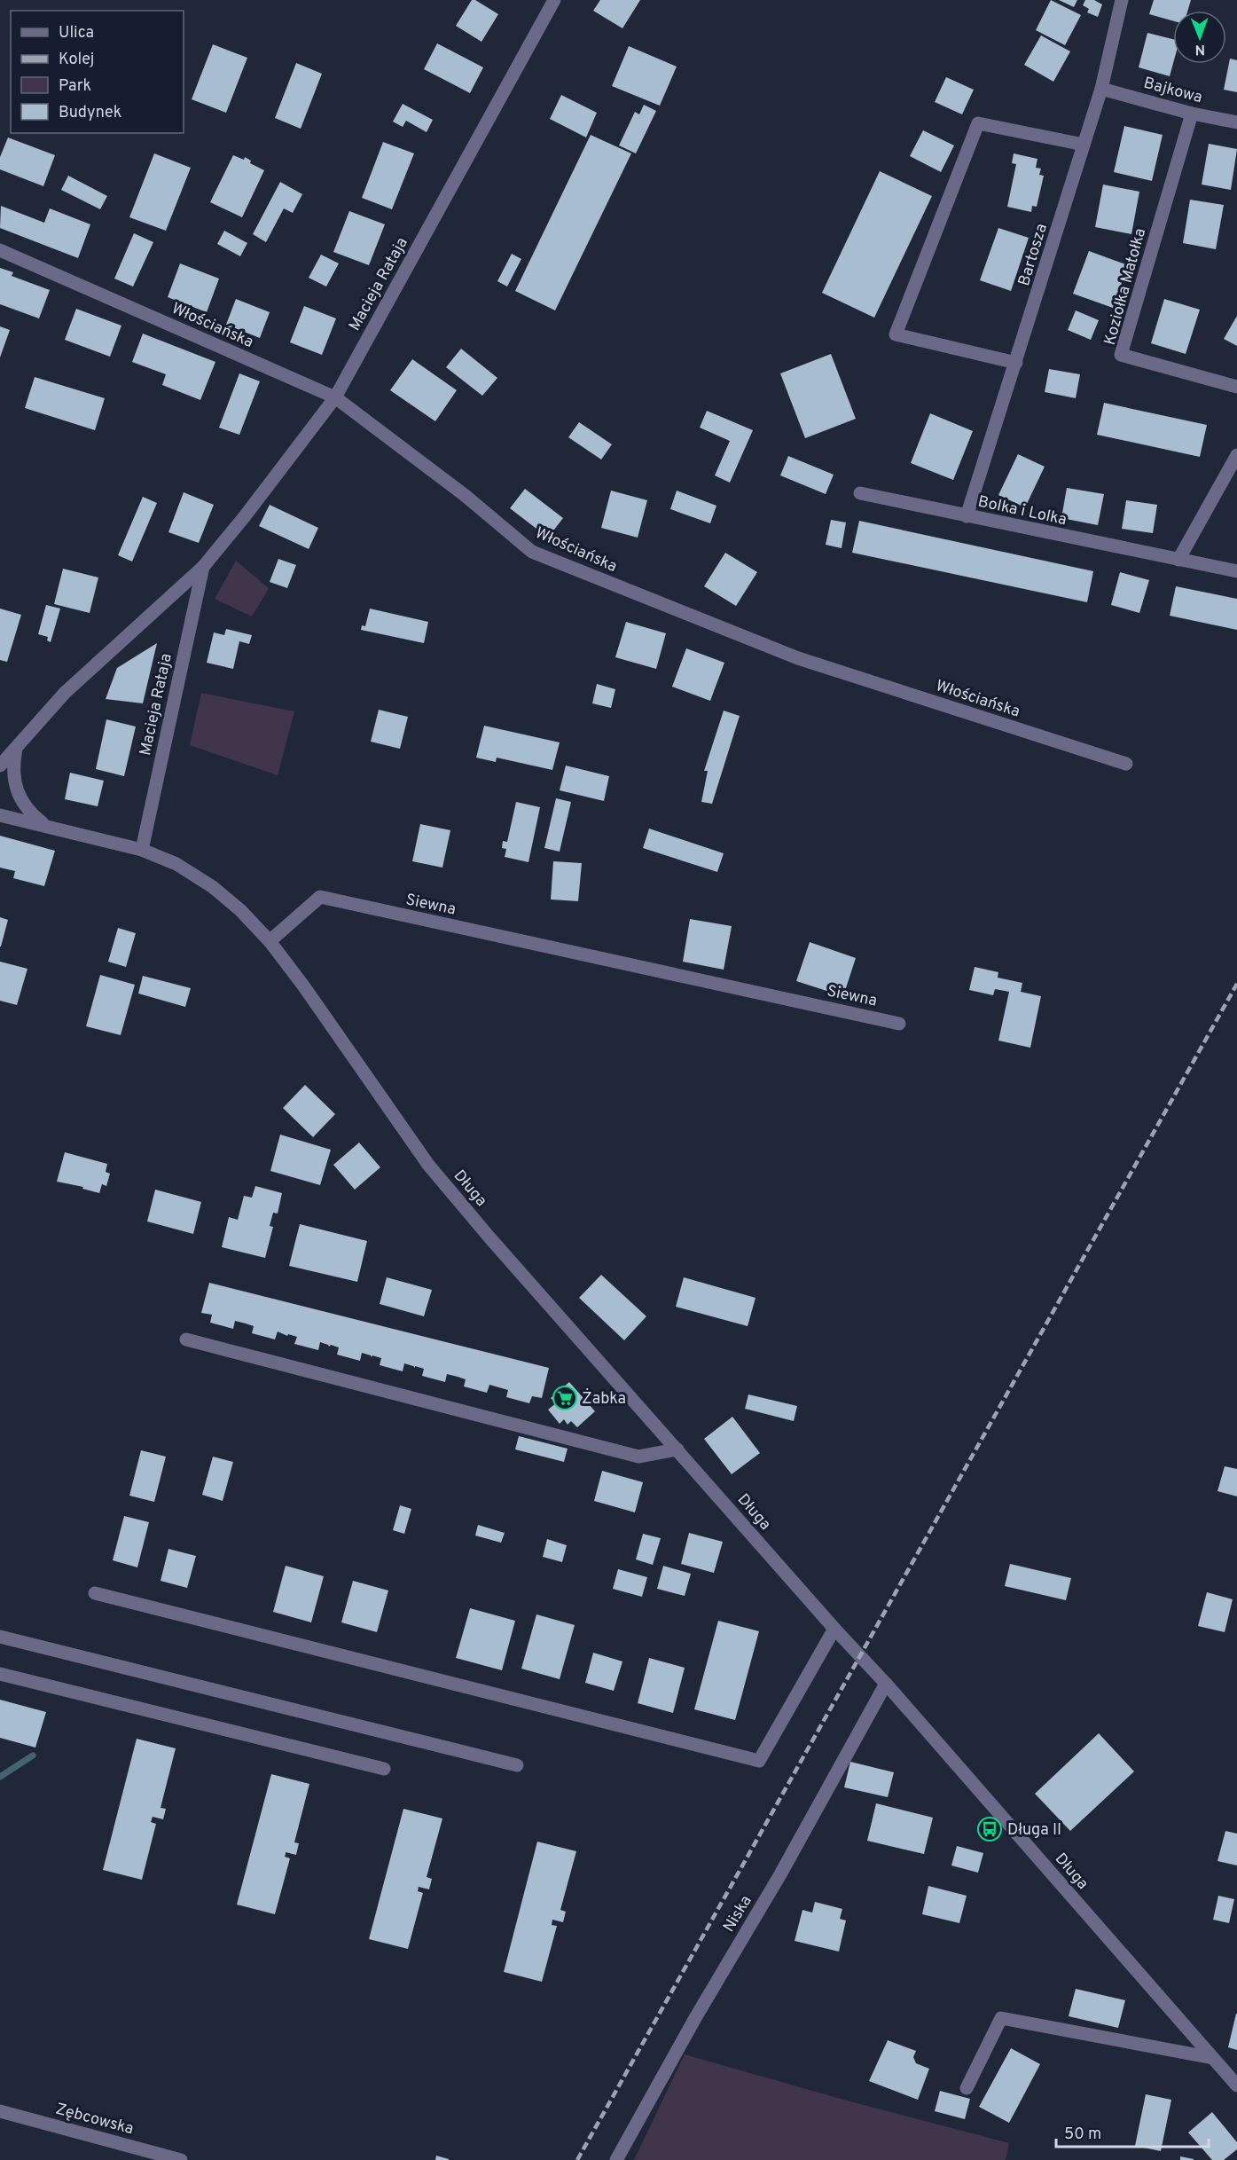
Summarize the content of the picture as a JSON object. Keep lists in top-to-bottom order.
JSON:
{
  "streets": {
    "street": [
      "Bajkowa",
      "Bartosza",
      "Macieja Rataja",
      "Koziołka Matołka",
      "Włościańska",
      "Bolka i Lolka",
      "Siewna",
      "Długa",
      "Niska",
      "Zębcowska"
    ]
  },
  "crossings": [
    ["Bajkowa", "Bartosza"],
    ["Bajkowa", "Koziołka Matołka"],
    ["Bartosza", "Bolka i Lolka"],
    ["Macieja Rataja", "Włościańska"],
    ["Siewna", "Długa"],
    ["Długa", "Niska"]
  ],
  "places": {
    "supermarket": ["Żabka"],
    "bus stop": ["Długa II"]
  },
  "legend": [
    "Ulica",
    "Kolej",
    "Park",
    "Budynek"
  ],
  "scale_bar": "50 m",
  "north": "bottom"
}
